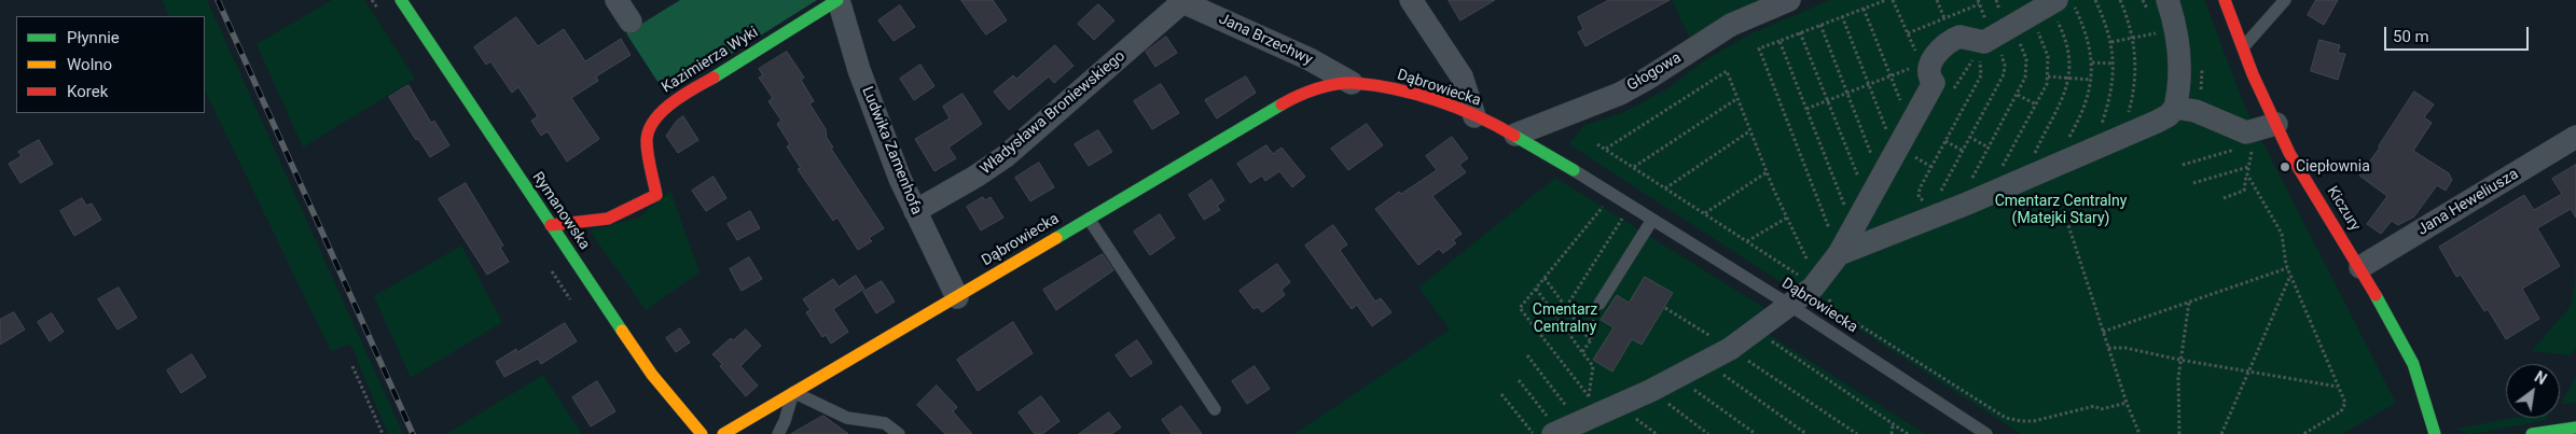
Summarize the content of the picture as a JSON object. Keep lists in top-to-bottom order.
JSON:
{
  "streets": {
    "street": [
      "Jana Brzechwy",
      "Kazimierza Wyki",
      "Głogowa",
      "Dąbrowiecka",
      "Władysława Broniewskiego",
      "Ludwika Zamenhofa",
      "Jana Heweliusza",
      "Kiczury",
      "Rymanowska"
    ]
  },
  "crossings": [
    ["Jana Brzechwy", "Dąbrowiecka"],
    ["Jana Brzechwy", "Władysława Broniewskiego"],
    ["Kazimierza Wyki", "Ludwika Zamenhofa"],
    ["Kazimierza Wyki", "Rymanowska"],
    ["Głogowa", "Dąbrowiecka"],
    ["Dąbrowiecka", "Ludwika Zamenhofa"],
    ["Władysława Broniewskiego", "Ludwika Zamenhofa"],
    ["Jana Heweliusza", "Kiczury"]
  ],
  "parks": ["Cmentarz Centralny (Matejki Stary)", "Cmentarz Centralny"],
  "places": ["Ciepłownia"],
  "legend": ["Płynnie", "Wolno", "Korek"],
  "scale_bar": "50 m",
  "north": "top right"
}
